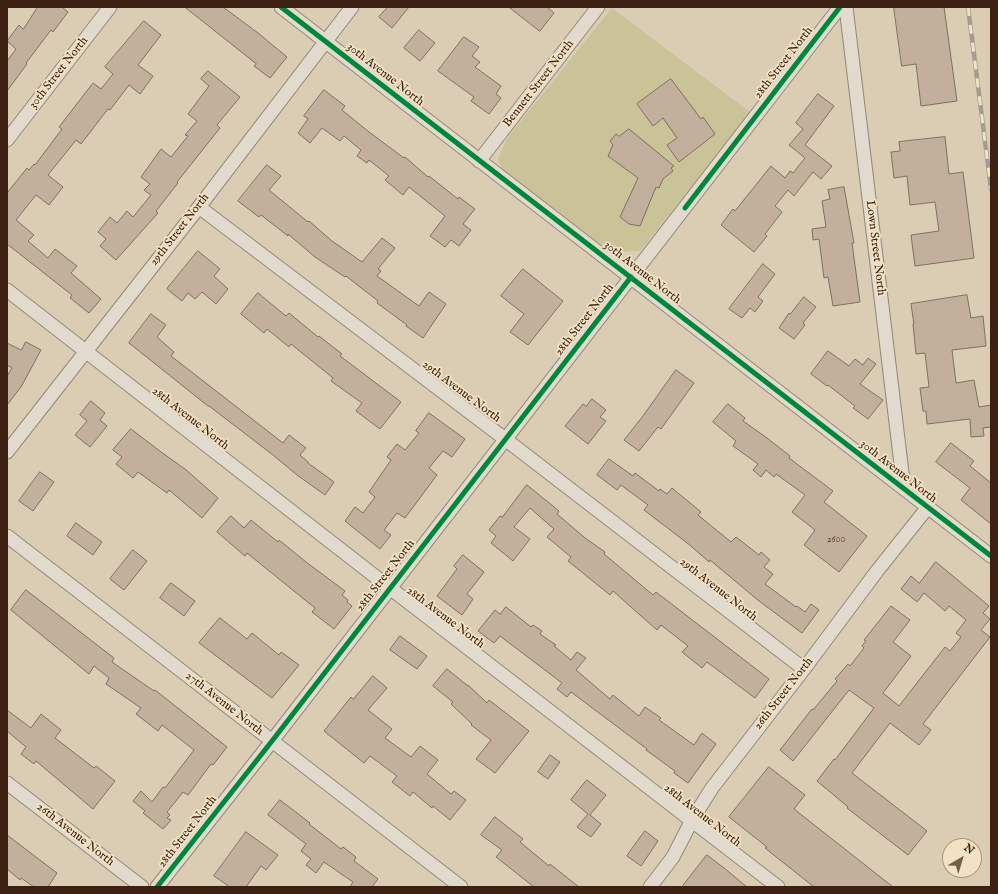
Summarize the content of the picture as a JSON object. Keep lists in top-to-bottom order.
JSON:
{
  "streets": {
    "street": [
      "28th Street North",
      "30th Street North",
      "30th Avenue North",
      "Bennett Street North",
      "29th Street North",
      "Lown Street North",
      "29th Avenue North",
      "28th Avenue North",
      "26th Street North",
      "27th Avenue North",
      "26th Avenue North"
    ]
  },
  "crossings": [
    ["28th Street North", "30th Avenue North"],
    ["28th Street North", "29th Avenue North"],
    ["28th Street North", "28th Avenue North"],
    ["28th Street North", "27th Avenue North"],
    ["30th Avenue North", "Bennett Street North"],
    ["30th Avenue North", "29th Street North"],
    ["30th Avenue North", "Lown Street North"],
    ["30th Avenue North", "26th Street North"],
    ["29th Street North", "29th Avenue North"],
    ["29th Street North", "28th Avenue North"],
    ["29th Avenue North", "26th Street North"],
    ["28th Avenue North", "26th Street North"]
  ],
  "house_numbers": ["2600"],
  "north": "top right"
}
